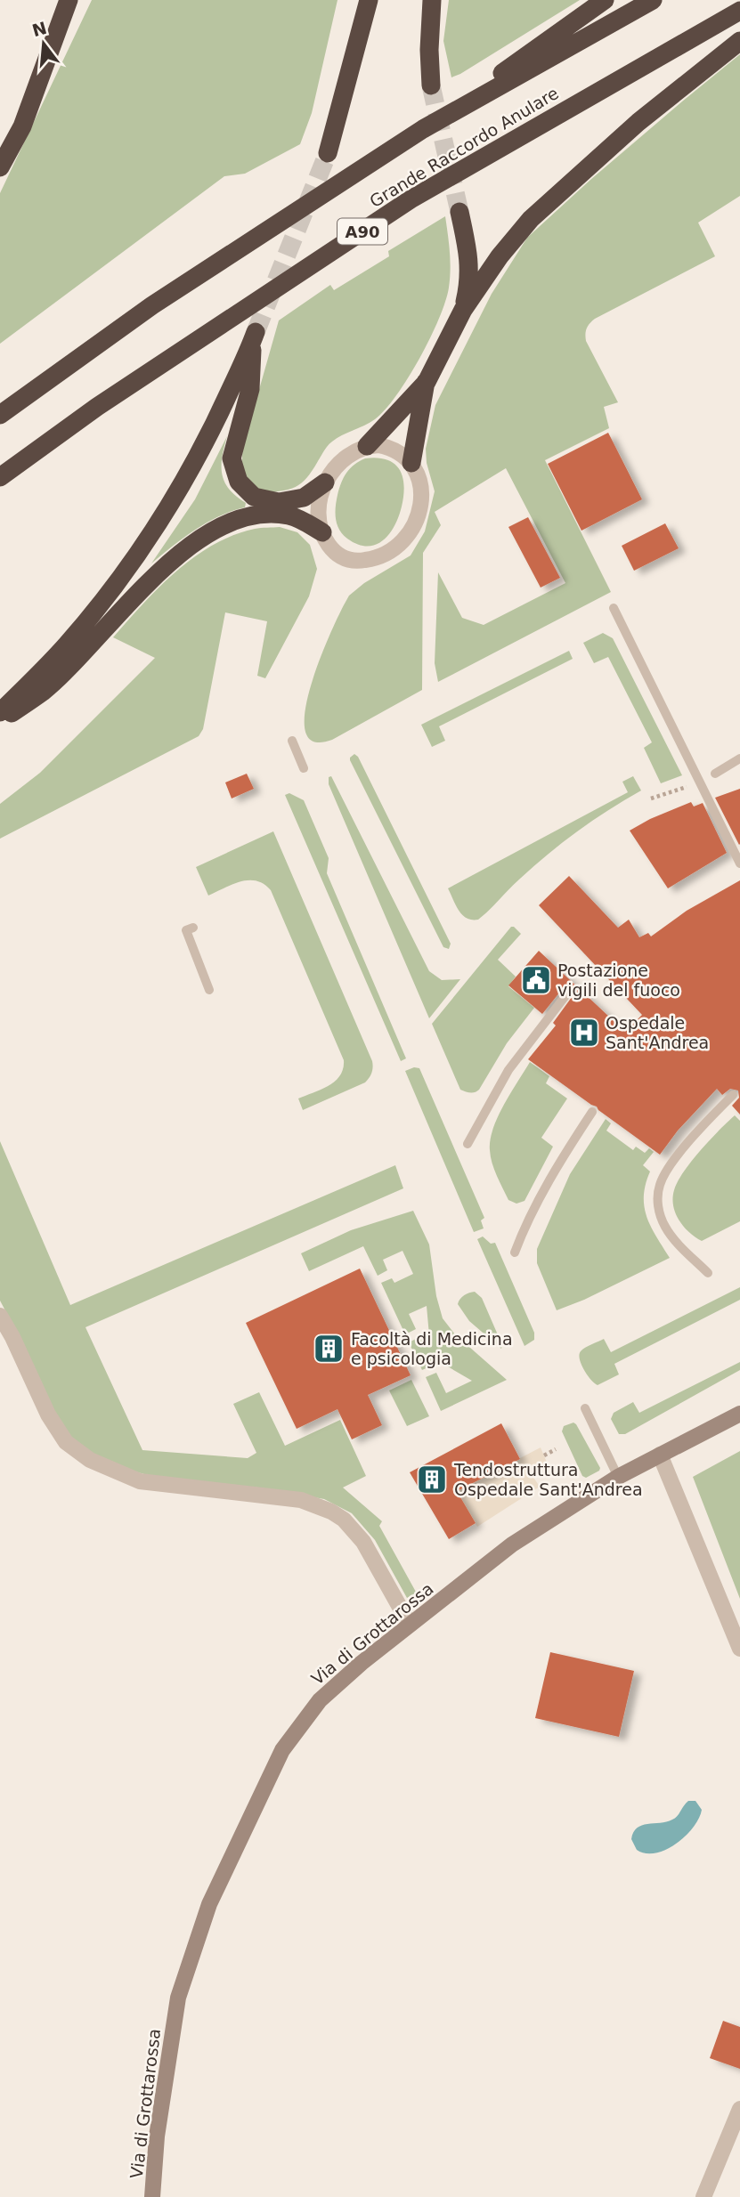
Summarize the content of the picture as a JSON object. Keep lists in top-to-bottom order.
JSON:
{
  "streets": {
    "highway": ["Grande Raccordo Anulare", "A90"],
    "street": ["Via di Grottarossa"]
  },
  "places": {
    "public building": ["Postazione vigili del fuoco"],
    "hospital": ["Ospedale Sant'Andrea"],
    "building": ["Facoltà di Medicina e psicologia", "Tendostruttura Ospedale Sant'Andrea"]
  },
  "north": "top"
}
